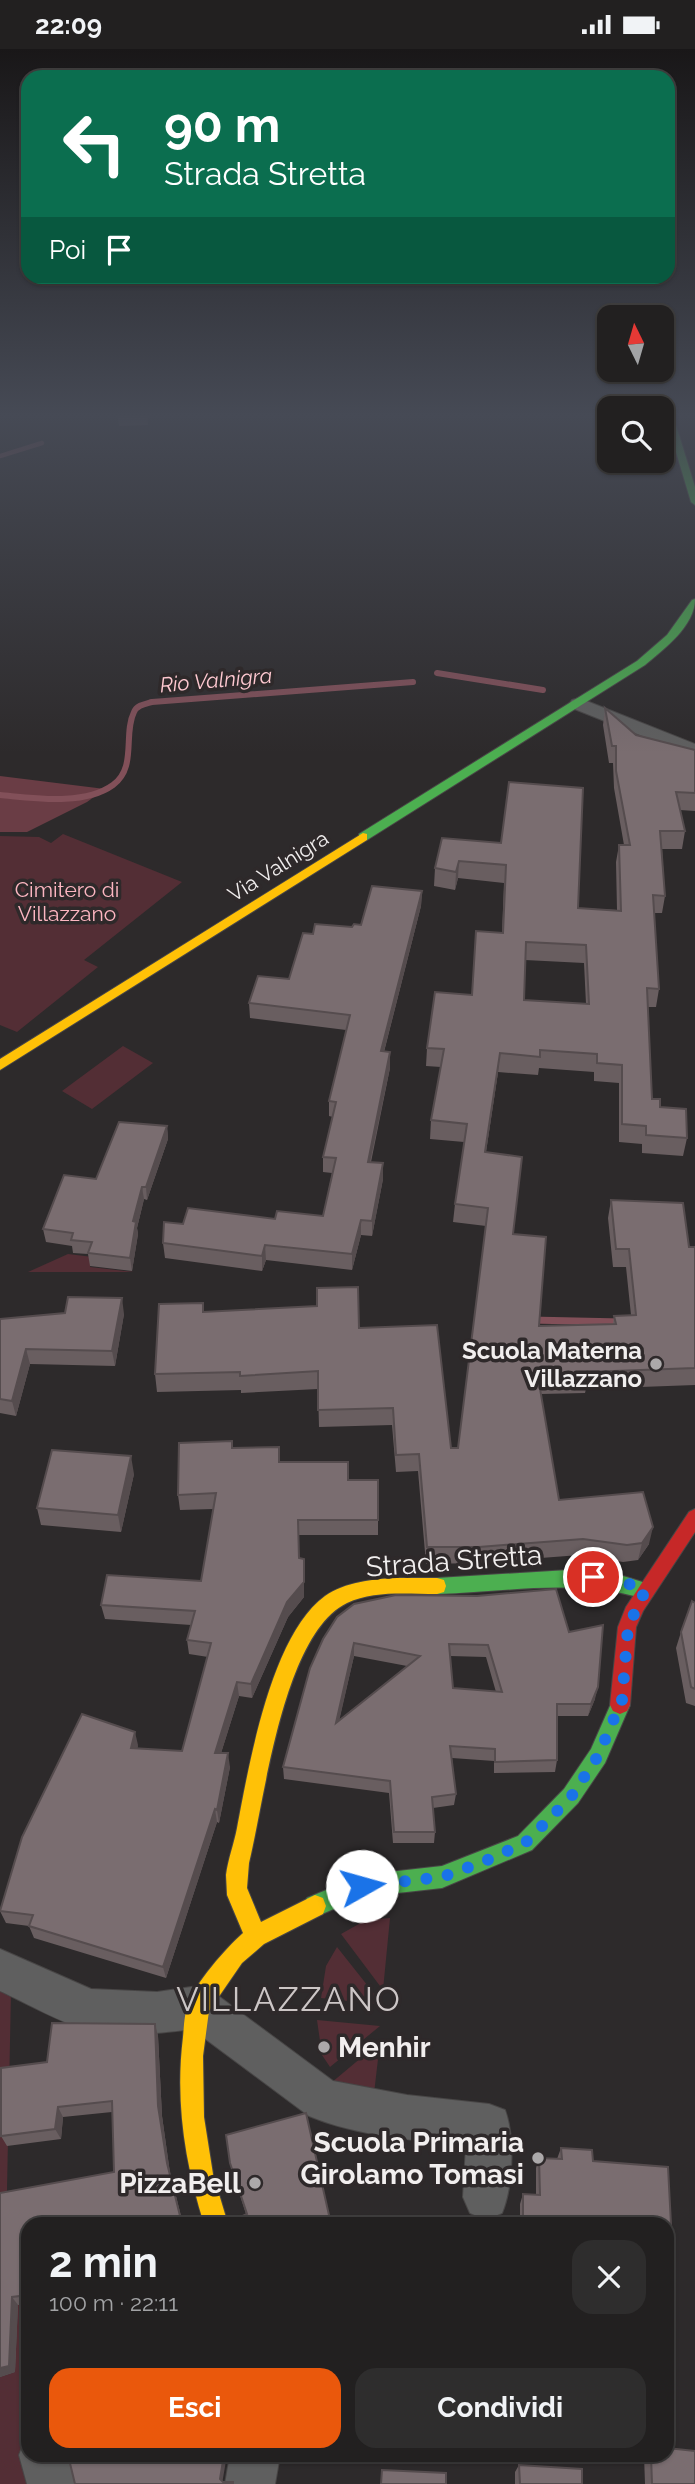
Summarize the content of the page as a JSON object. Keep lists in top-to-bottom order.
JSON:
{
  "streets": {
    "main road": ["Via Valnigra", "Strada Stretta"]
  },
  "districts": ["VILLAZZANO"],
  "water": ["Rio Valnigra"],
  "parks": ["Cimitero di Villazzano"],
  "places": [
    "Scuola Materna Villazzano",
    "Menhir",
    "Scuola Primaria Girolamo Tomasi",
    "PizzaBell"
  ],
  "north": "top",
  "page": {
    "status": "22:09",
    "turn": ["90 m", "Strada Stretta"],
    "then": "Poi",
    "heading": ["2 min", "100 m · 22:11"],
    "buttons": ["Esci", "Condividi"]
  }
}
